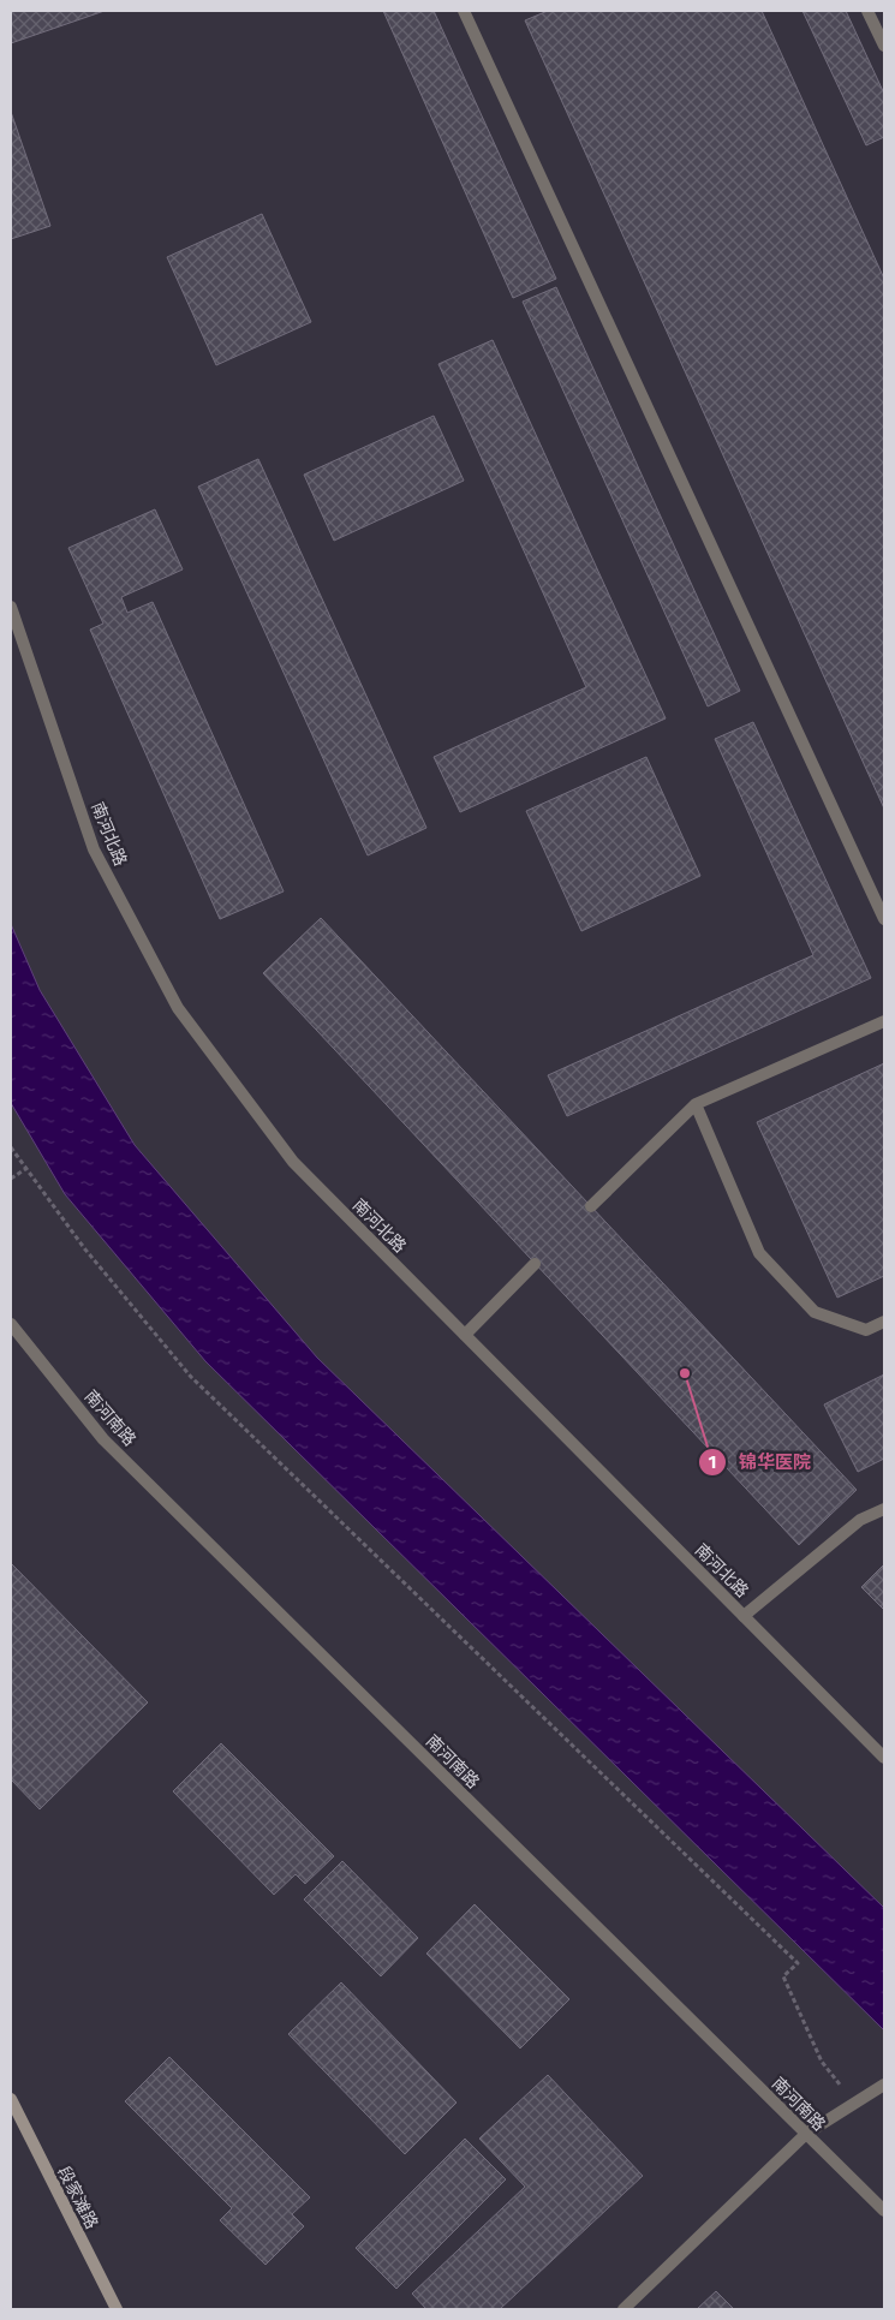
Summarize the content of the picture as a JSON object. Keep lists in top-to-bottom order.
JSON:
{
  "streets": {
    "main road": ["段家滩路"],
    "street": ["南河北路", "南河南路"]
  },
  "places": ["锦华医院"]
}
